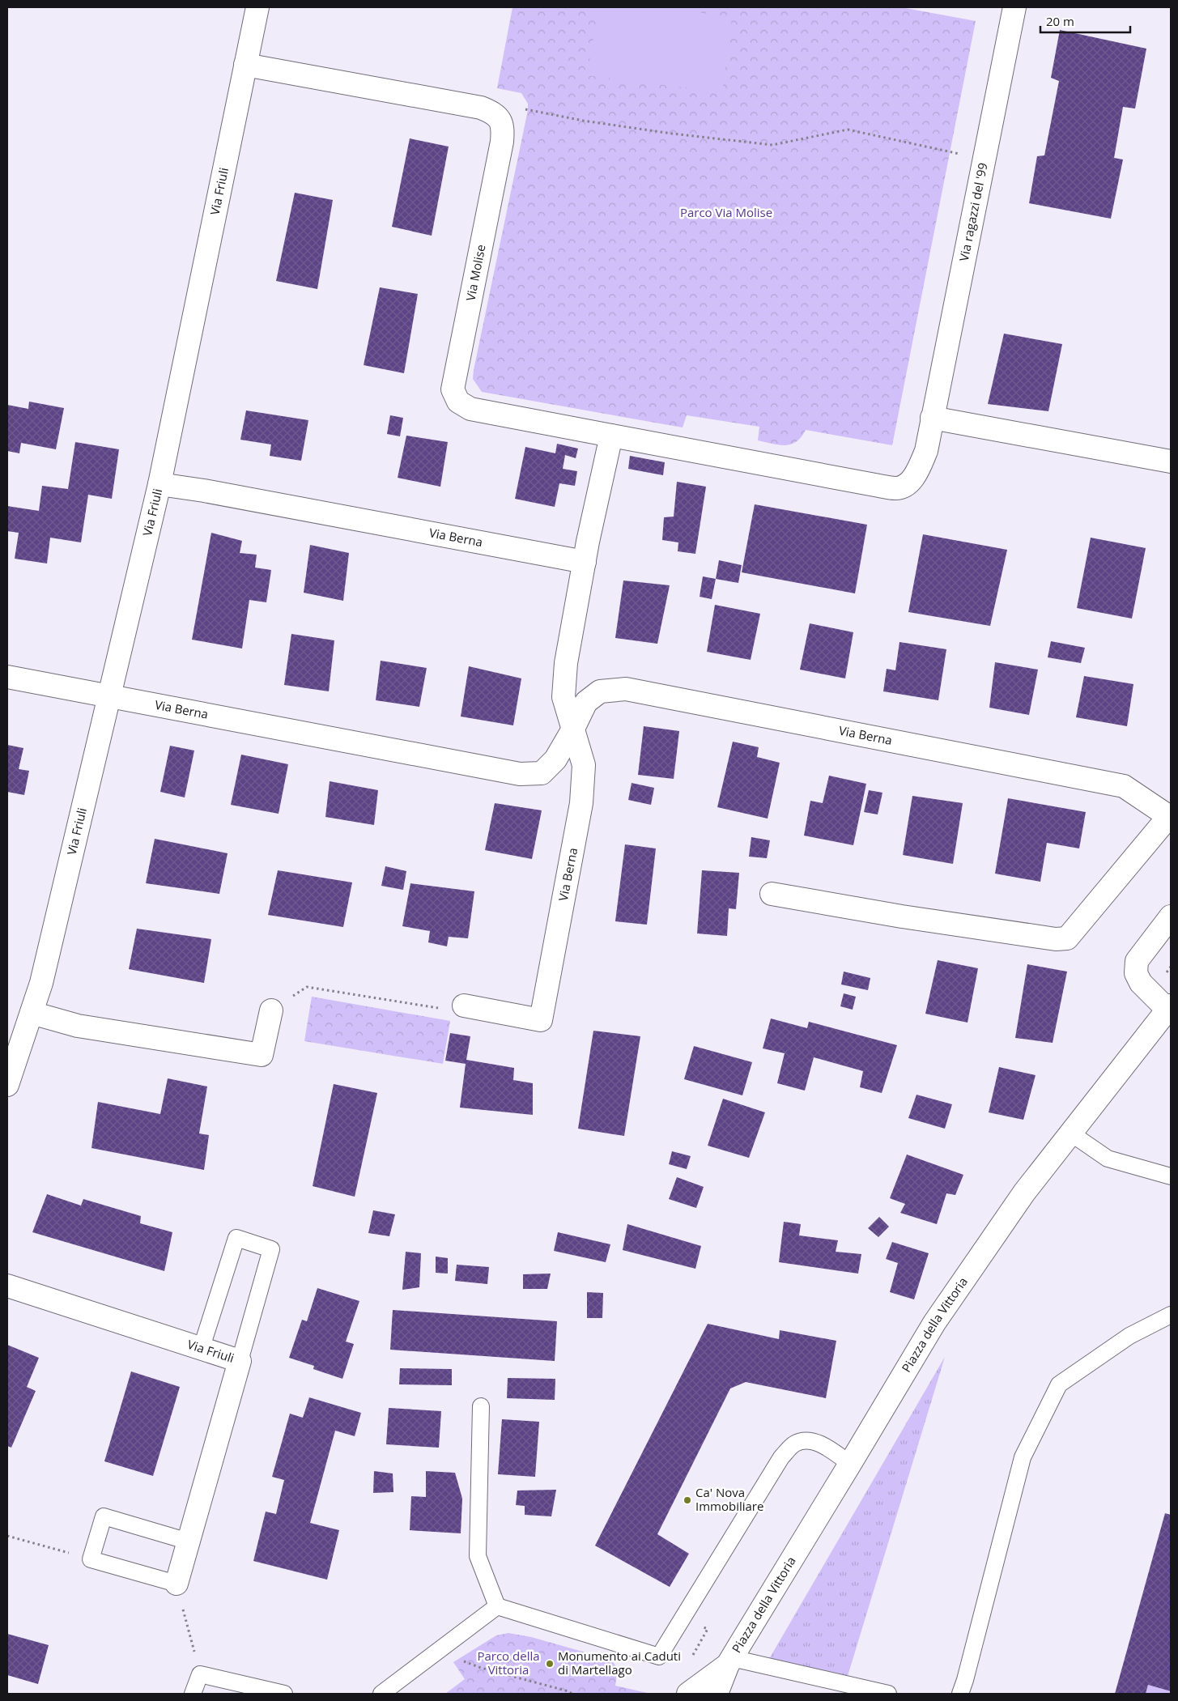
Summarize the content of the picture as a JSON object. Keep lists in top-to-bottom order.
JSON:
{
  "streets": {
    "street": [
      "Via Friuli",
      "Via ragazzi del '99",
      "Via Molise",
      "Via Berna",
      "Piazza della Vittoria"
    ]
  },
  "crossings": [
    ["Via Friuli", "Via Berna"],
    ["Via ragazzi del '99", "Via Molise"]
  ],
  "parks": ["Parco Via Molise", "Parco della Vittoria"],
  "places": ["Ca' Nova Immobiliare", "Monumento ai Caduti di Martellago"],
  "scale_bar": "20 m"
}
